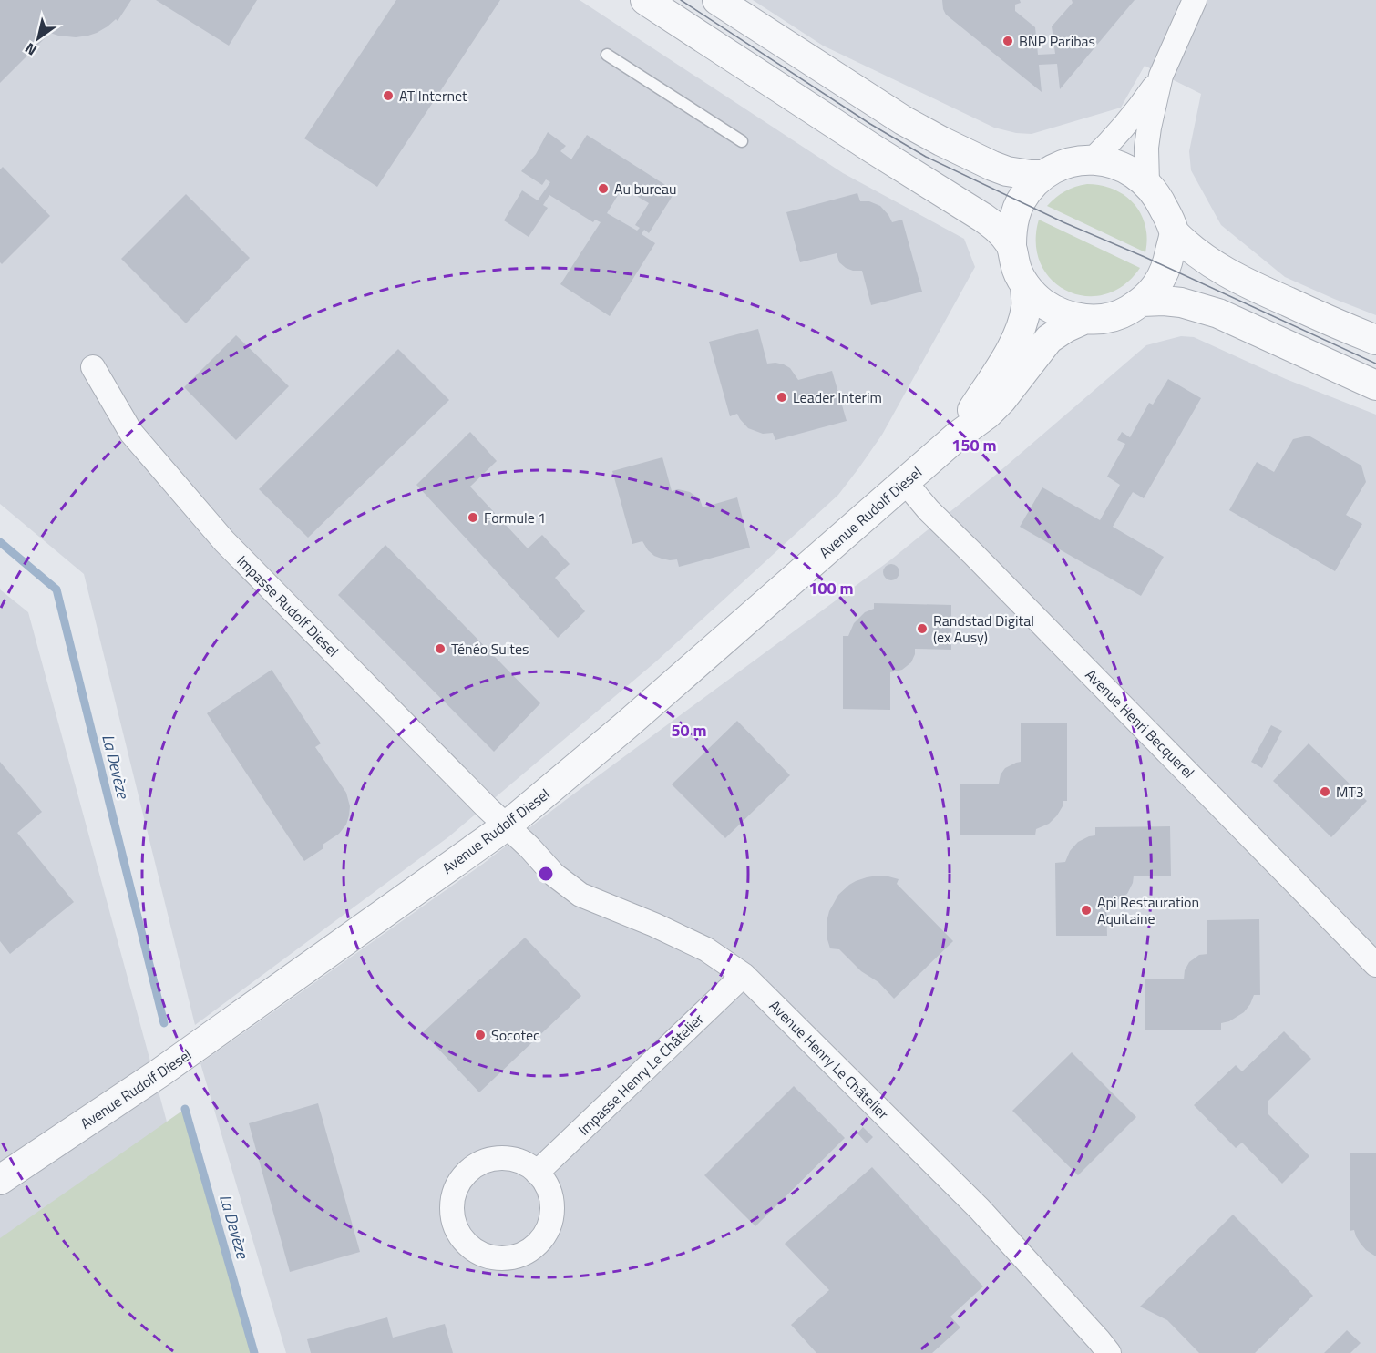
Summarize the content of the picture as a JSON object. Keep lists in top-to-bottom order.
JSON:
{
  "streets": {
    "street": [
      "Avenue Rudolf Diesel",
      "Impasse Rudolf Diesel",
      "Avenue Henri Becquerel",
      "Avenue Henry Le Châtelier",
      "Impasse Henry Le Châtelier"
    ]
  },
  "crossings": [
    ["Avenue Rudolf Diesel", "Impasse Rudolf Diesel"],
    ["Avenue Rudolf Diesel", "Avenue Henri Becquerel"],
    ["Avenue Rudolf Diesel", "Avenue Henry Le Châtelier"],
    ["Impasse Rudolf Diesel", "Avenue Henry Le Châtelier"],
    ["Avenue Henry Le Châtelier", "Impasse Henry Le Châtelier"]
  ],
  "water": ["La Devèze"],
  "places": [
    "BNP Paribas",
    "AT Internet",
    "Au bureau",
    "Leader Interim",
    "Formule 1",
    "Randstad Digital (ex Ausy)",
    "Ténéo Suites",
    "MT3",
    "Api Restauration Aquitaine",
    "Socotec"
  ],
  "north": "bottom left",
  "rings": ["150 m", "100 m", "50 m"]
}
